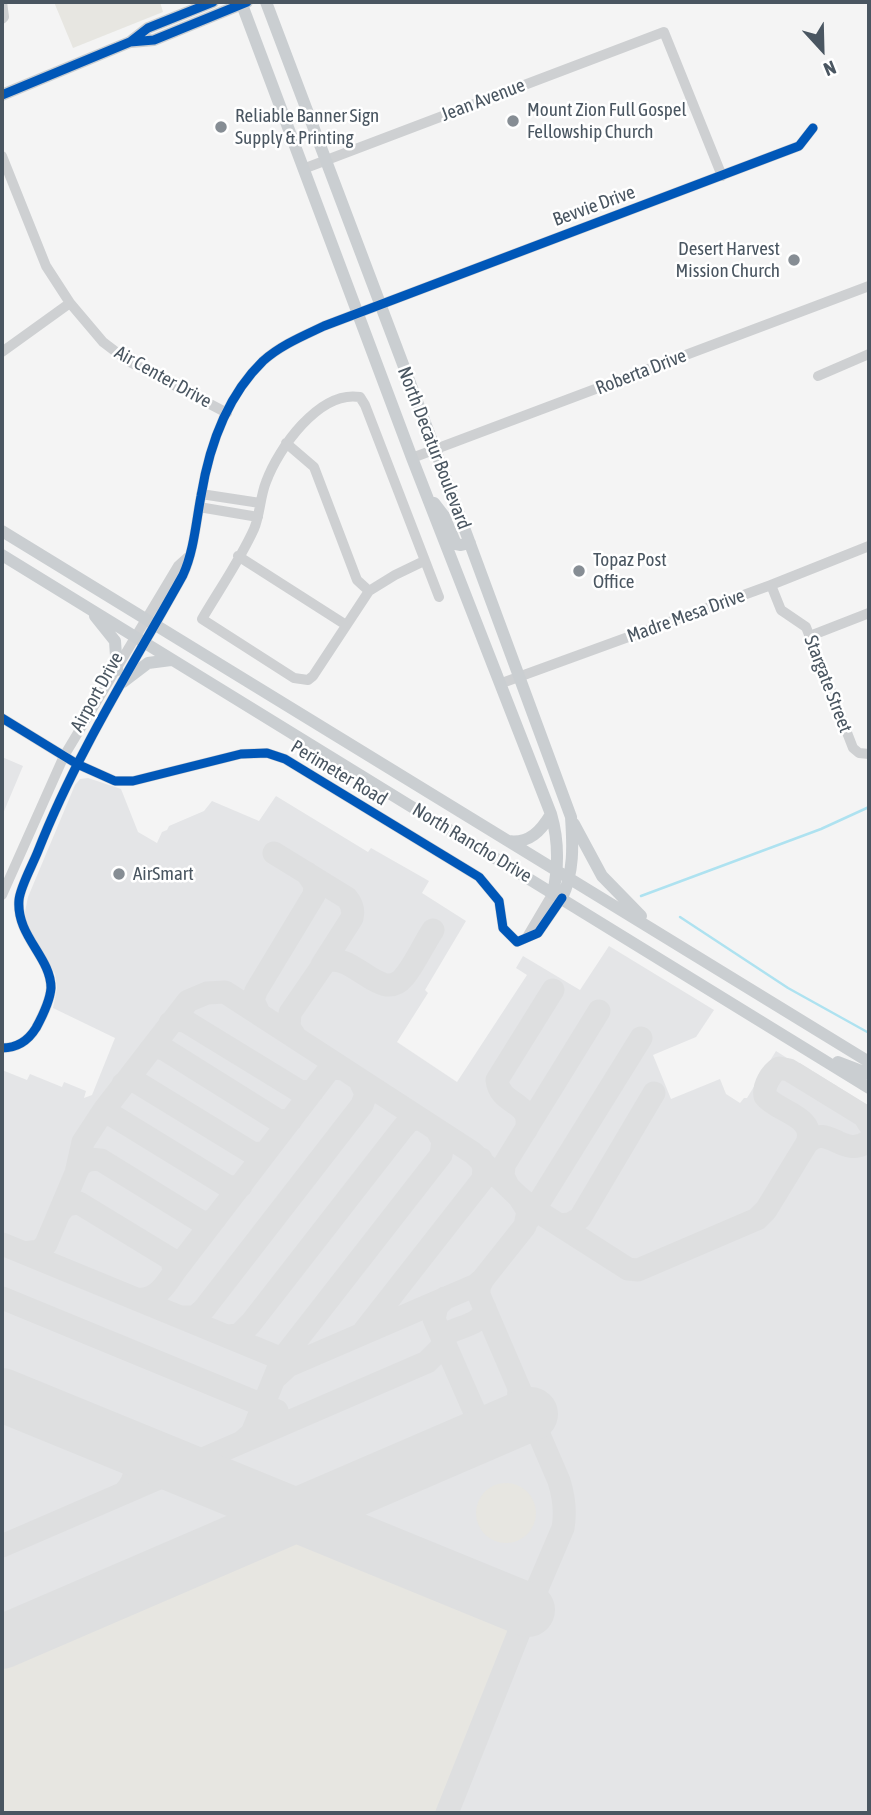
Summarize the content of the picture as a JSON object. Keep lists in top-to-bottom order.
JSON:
{
  "streets": {
    "main road": ["North Decatur Boulevard", "North Rancho Drive"],
    "street": [
      "Jean Avenue",
      "Bevvie Drive",
      "Roberta Drive",
      "Air Center Drive",
      "Madre Mesa Drive",
      "Stargate Street",
      "Airport Drive",
      "Perimeter Road"
    ]
  },
  "crossings": [
    ["Jean Avenue", "Bevvie Drive"],
    ["Jean Avenue", "North Decatur Boulevard"],
    ["Bevvie Drive", "North Decatur Boulevard"],
    ["Roberta Drive", "North Decatur Boulevard"],
    ["North Decatur Boulevard", "Madre Mesa Drive"],
    ["North Decatur Boulevard", "Perimeter Road"],
    ["North Decatur Boulevard", "North Rancho Drive"],
    ["Madre Mesa Drive", "Stargate Street"],
    ["Airport Drive", "Perimeter Road"],
    ["Airport Drive", "North Rancho Drive"],
    ["Perimeter Road", "North Rancho Drive"]
  ],
  "places": [
    "Mount Zion Full Gospel Fellowship Church",
    "Reliable Banner Sign Supply & Printing",
    "Desert Harvest Mission Church",
    "Topaz Post Office",
    "AirSmart"
  ],
  "north": "bottom"
}
